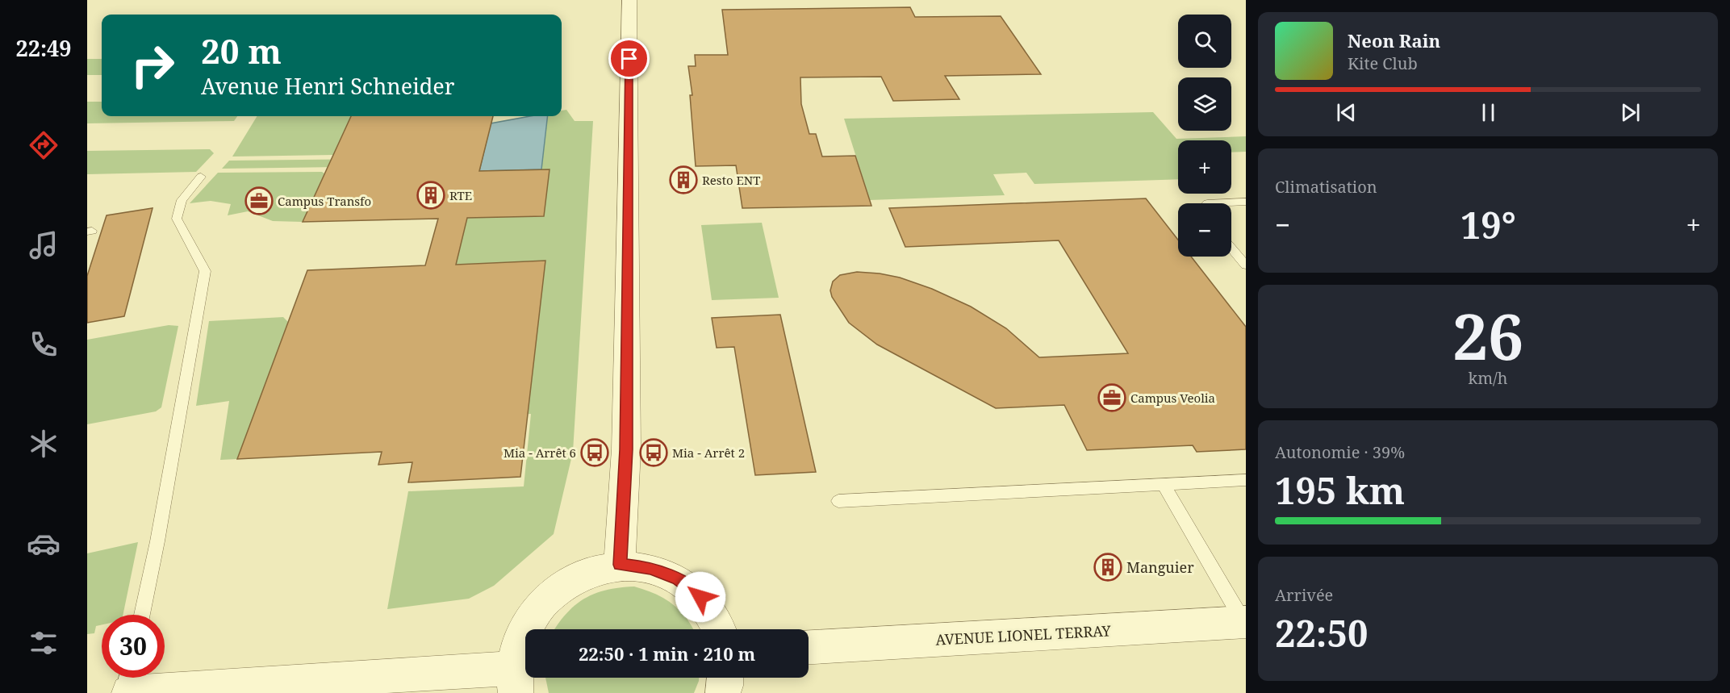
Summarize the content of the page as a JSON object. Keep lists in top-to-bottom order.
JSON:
{
  "streets": {
    "street": ["AVENUE LIONEL TERRAY"]
  },
  "places": {
    "building": ["Resto ENT", "RTE", "Manguier"],
    "office": ["Campus Transfo", "Campus Veolia"],
    "bus stop": ["Mia - Arrêt 6", "Mia - Arrêt 2"]
  },
  "page": {
    "tabs": "22:49",
    "map_buttons": ["+", "−"],
    "turn": ["20 m", "Avenue Henri Schneider"],
    "song": ["Neon Rain", "Kite Club"],
    "tile": [
      "Climatisation",
      ["26", "km/h"],
      ["Autonomie · 39%", "195 km"],
      ["Arrivée", "22:50"]
    ],
    "heat": ["−", "19°", "+"],
    "limit": "30",
    "trip": "22:50 · 1 min · 210 m"
  }
}
